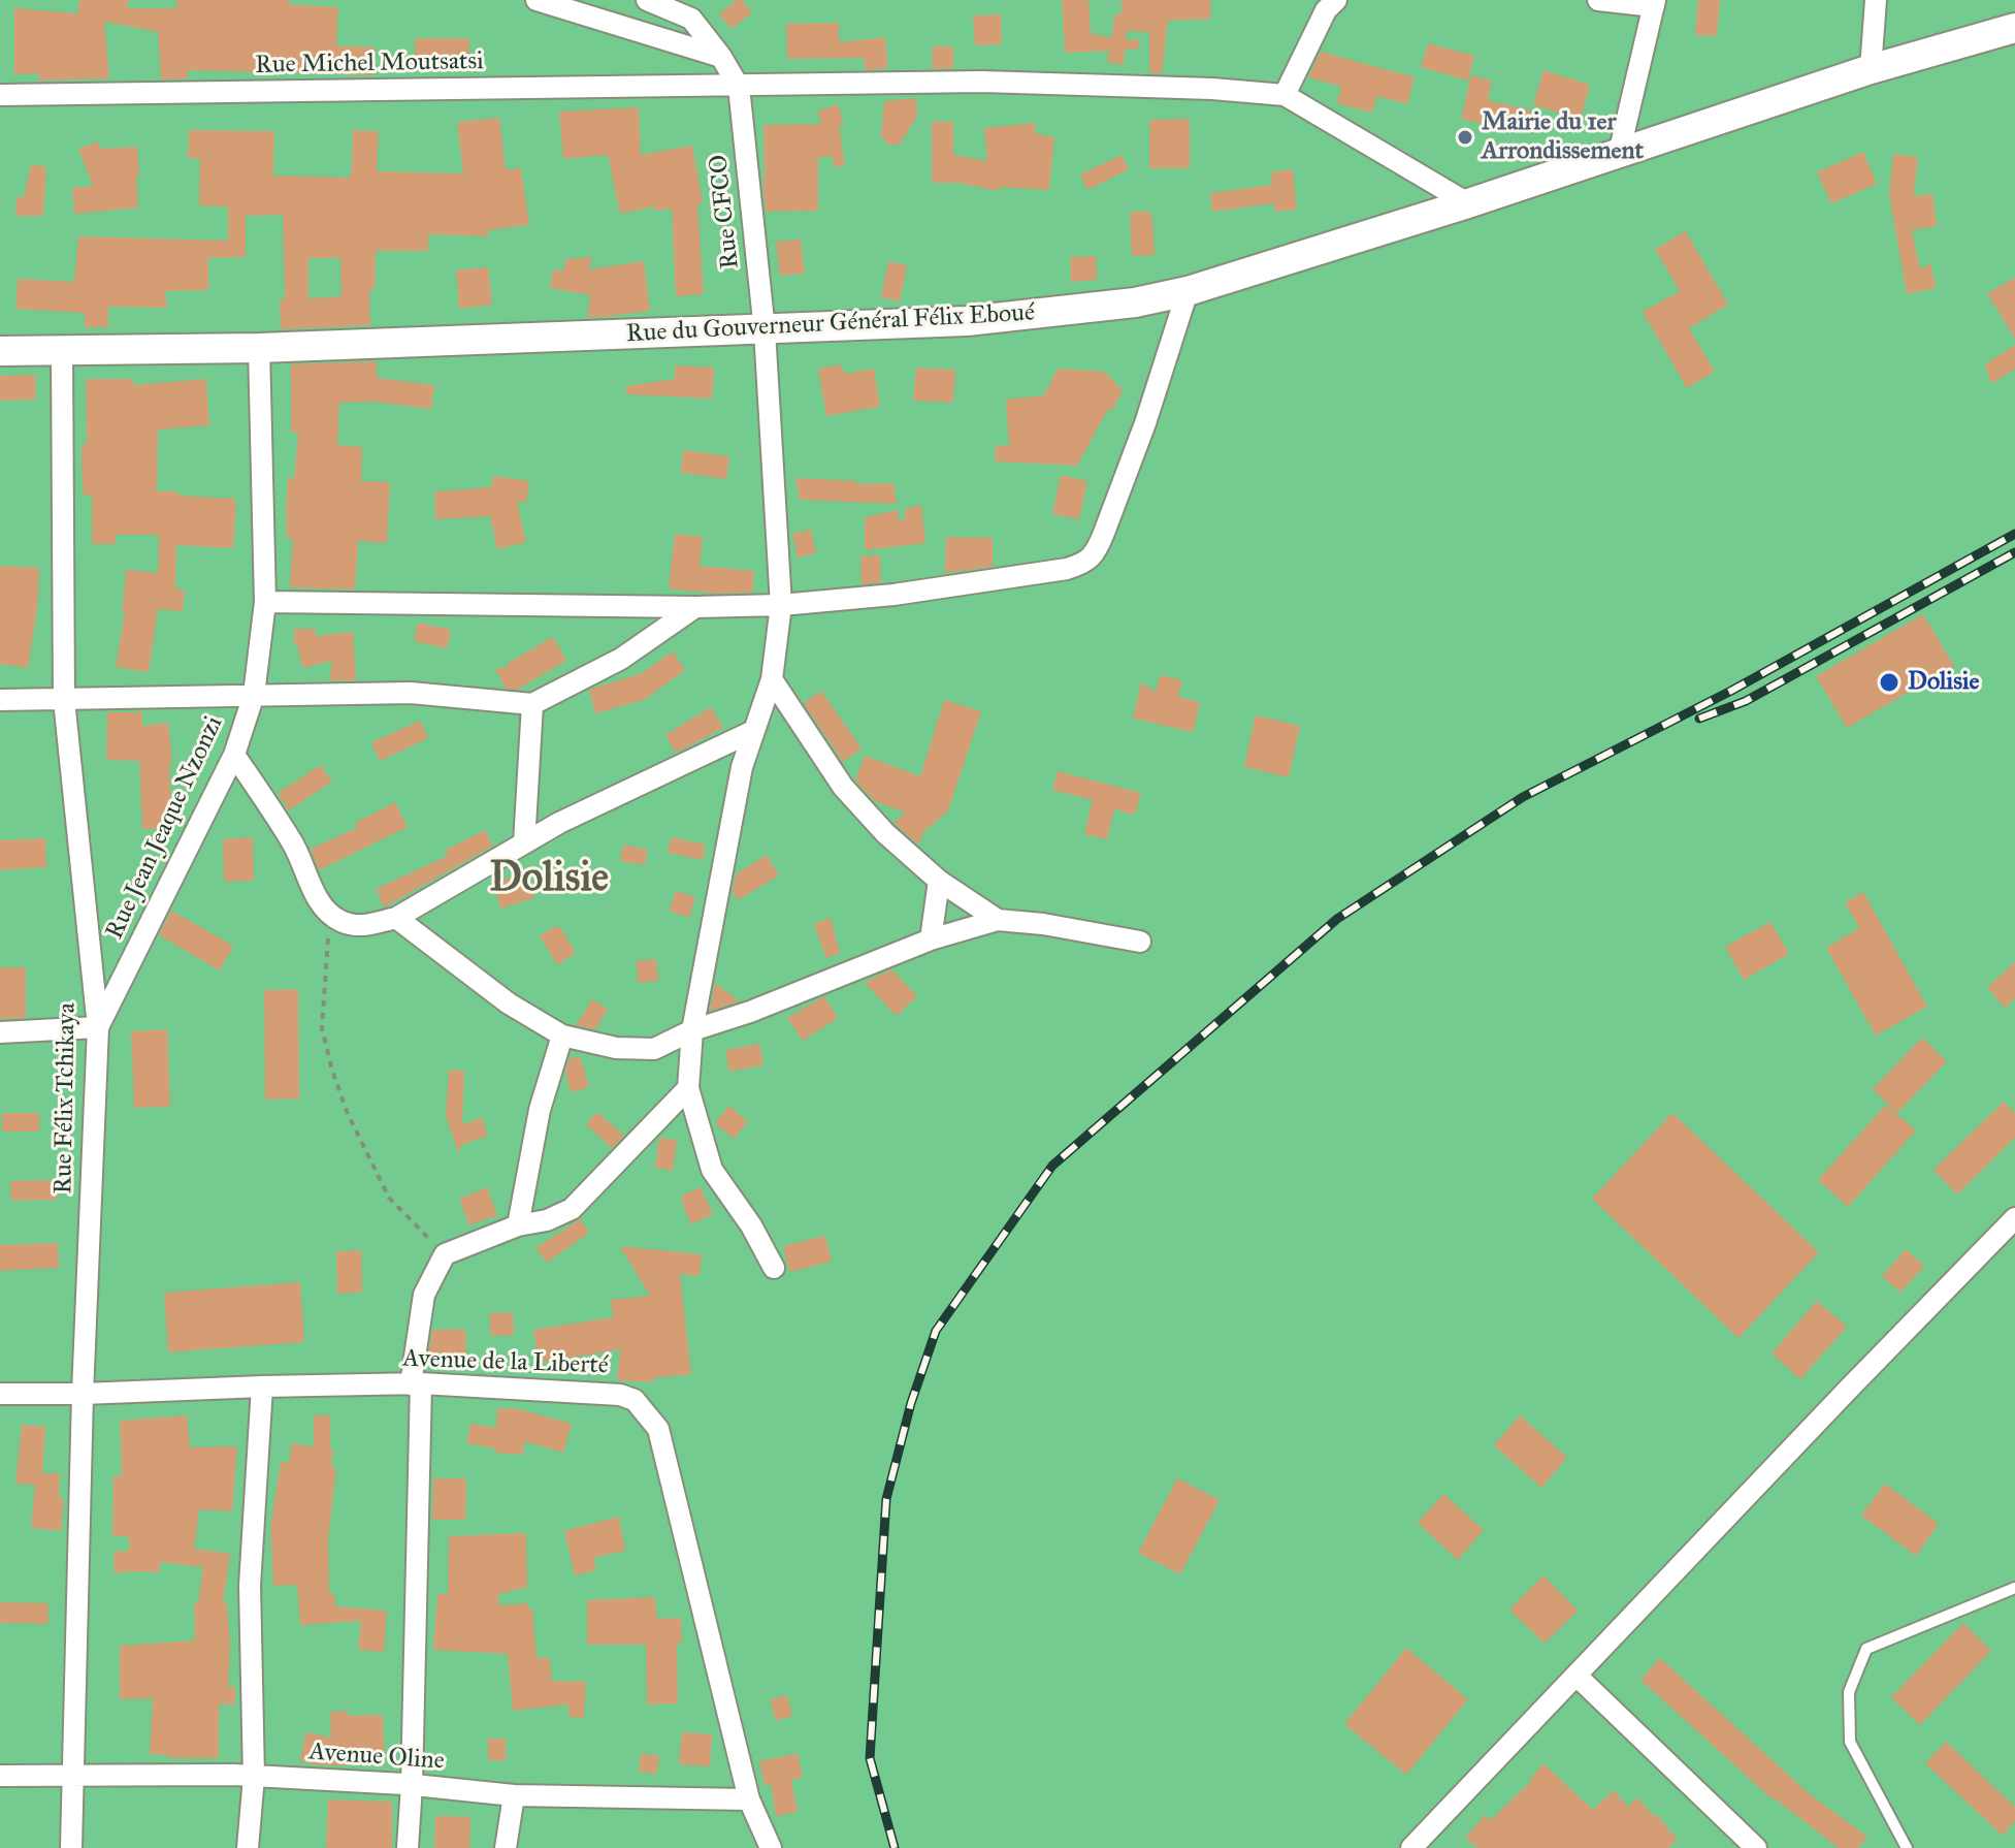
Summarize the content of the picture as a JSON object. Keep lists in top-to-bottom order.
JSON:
{
  "streets": {
    "main road": ["Rue du Gouverneur Général Félix Eboué"],
    "street": [
      "Rue Michel Moutsatsi",
      "Rue CFCO",
      "Rue Jean Jeaque Nzonzi",
      "Rue Félix Tchikaya",
      "Avenue de la Liberté",
      "Avenue Oline"
    ]
  },
  "crossings": [
    ["Rue Michel Moutsatsi", "Rue CFCO"],
    ["Rue CFCO", "Rue du Gouverneur Général Félix Eboué"],
    ["Rue du Gouverneur Général Félix Eboué", "Rue Jean Jeaque Nzonzi"],
    ["Rue du Gouverneur Général Félix Eboué", "Rue Félix Tchikaya"],
    ["Rue Jean Jeaque Nzonzi", "Rue Félix Tchikaya"],
    ["Rue Félix Tchikaya", "Avenue de la Liberté"],
    ["Rue Félix Tchikaya", "Avenue Oline"],
    ["Avenue de la Liberté", "Avenue Oline"]
  ],
  "districts": ["Dolisie"],
  "places": ["Mairie du 1er Arrondissement", "Dolisie"]
}
